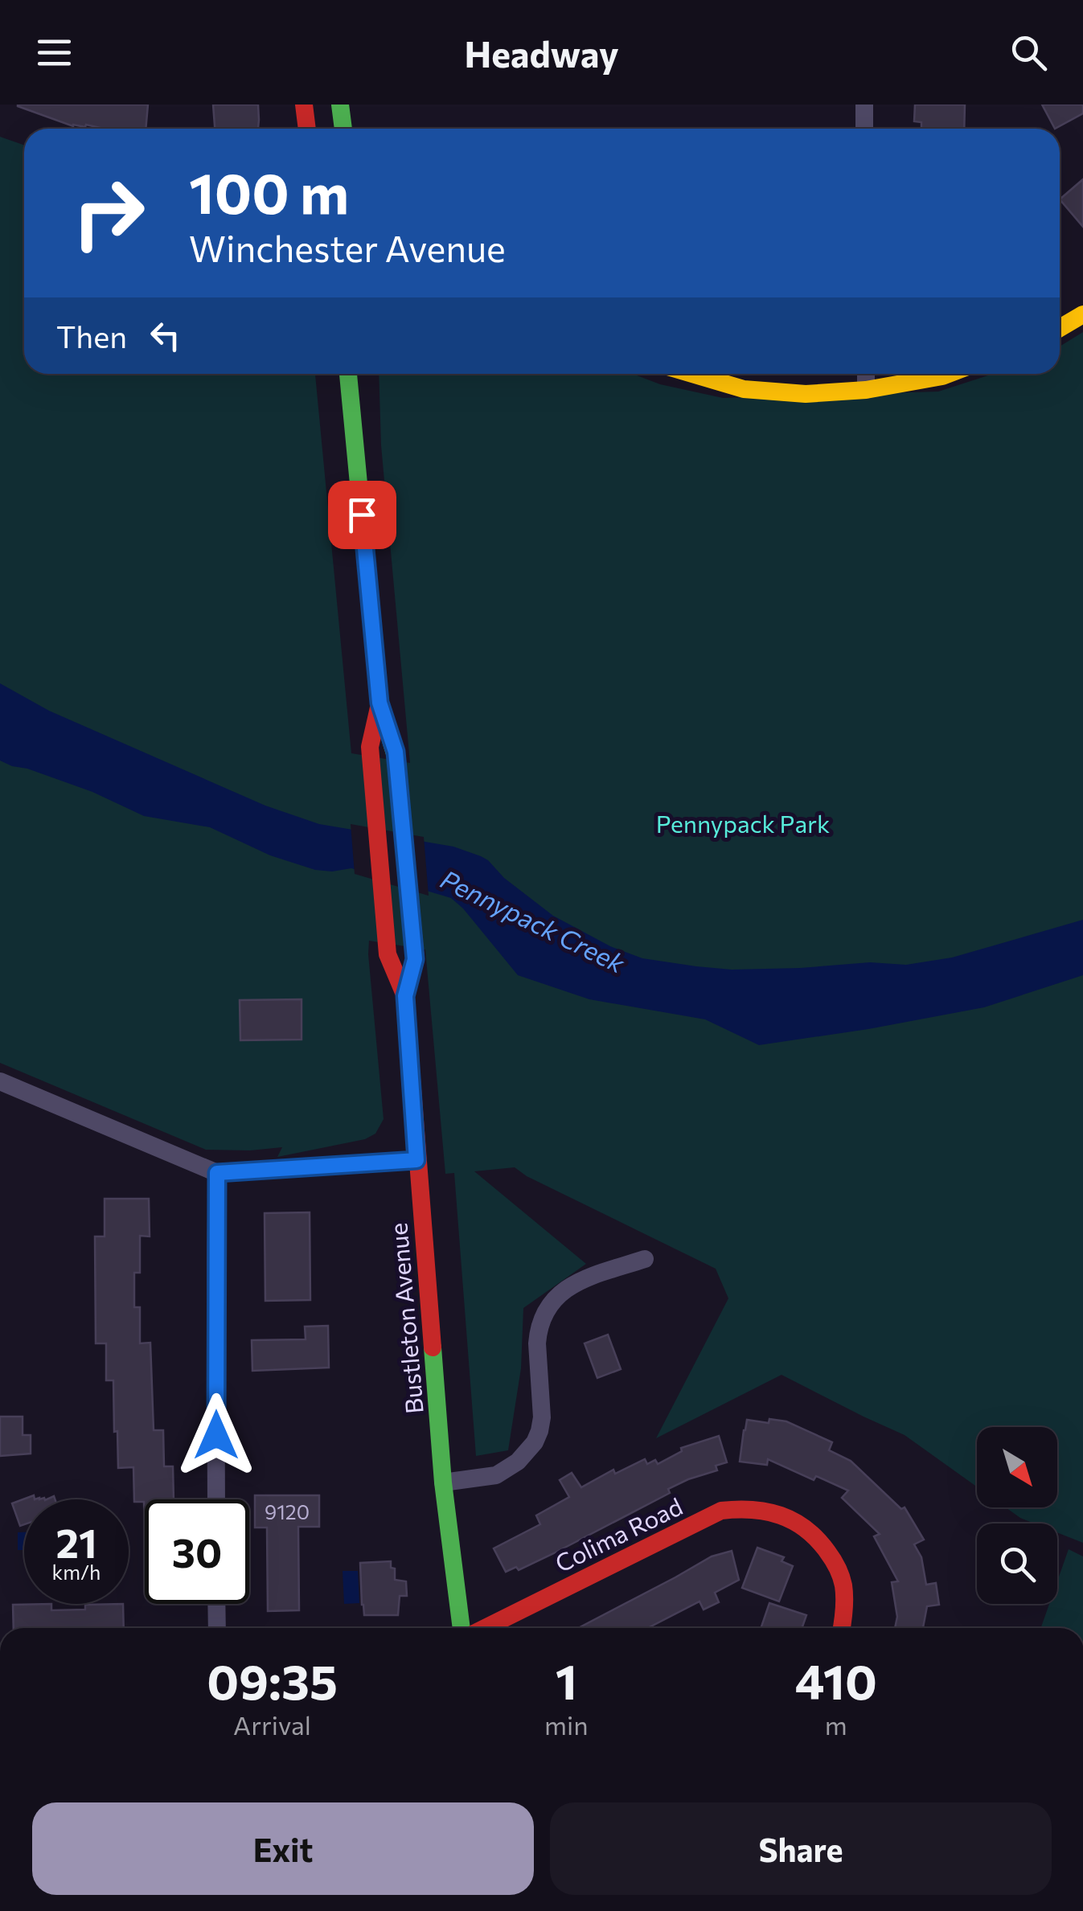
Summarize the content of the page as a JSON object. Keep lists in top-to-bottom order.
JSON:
{
  "streets": {
    "main road": ["Bustleton Avenue", "Colima Road"]
  },
  "water": ["Pennypack Creek"],
  "parks": ["Pennypack Park"],
  "house_numbers": ["9120"],
  "north": "bottom right",
  "page": {
    "header": "Headway",
    "turn": ["100 m", "Winchester Avenue"],
    "then": "Then",
    "speed": "21 km/h",
    "limit": "30",
    "eta": [
      "09:35",
      "Arrival",
      "1",
      "min",
      "410",
      "m"
    ],
    "buttons": ["Exit", "Share"]
  }
}
